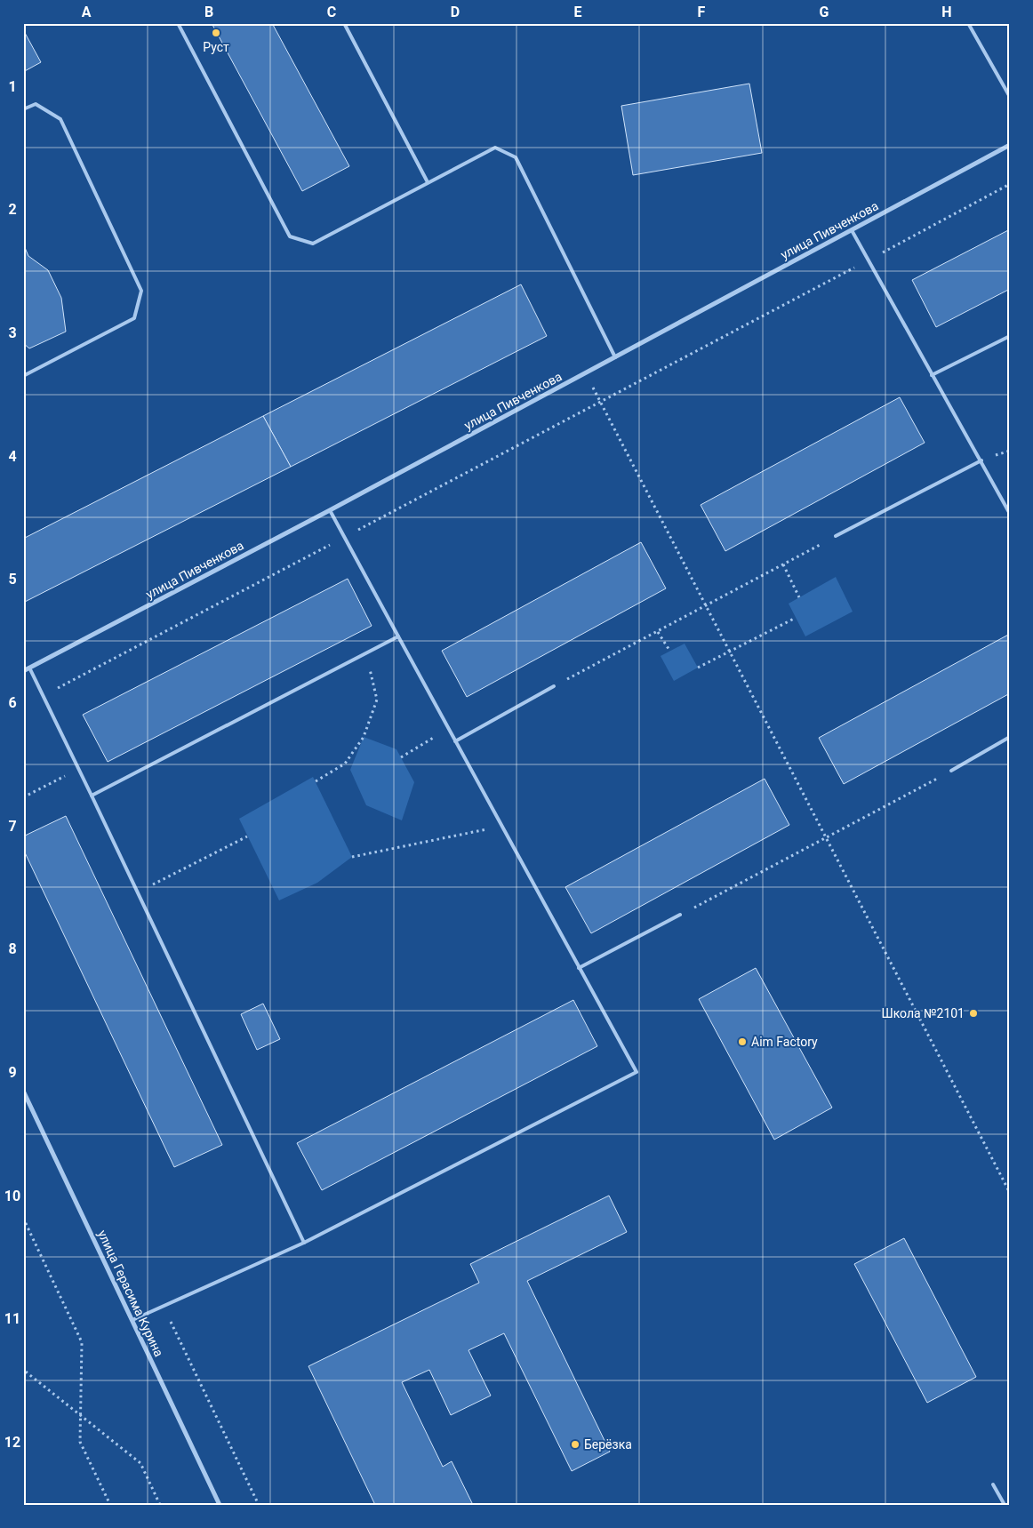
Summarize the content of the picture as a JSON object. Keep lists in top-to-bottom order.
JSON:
{
  "streets": {
    "street": ["улица Пивченкова", "улица Герасима Курина"]
  },
  "places": [
    "Руст",
    "Школа №2101",
    "Aim Factory",
    "Берёзка"
  ],
  "grid": {
    "columns": [
      "A",
      "B",
      "C",
      "D",
      "E",
      "F",
      "G",
      "H"
    ],
    "rows": [
      "1",
      "2",
      "3",
      "4",
      "5",
      "6",
      "7",
      "8",
      "9",
      "10",
      "11",
      "12"
    ]
  }
}
